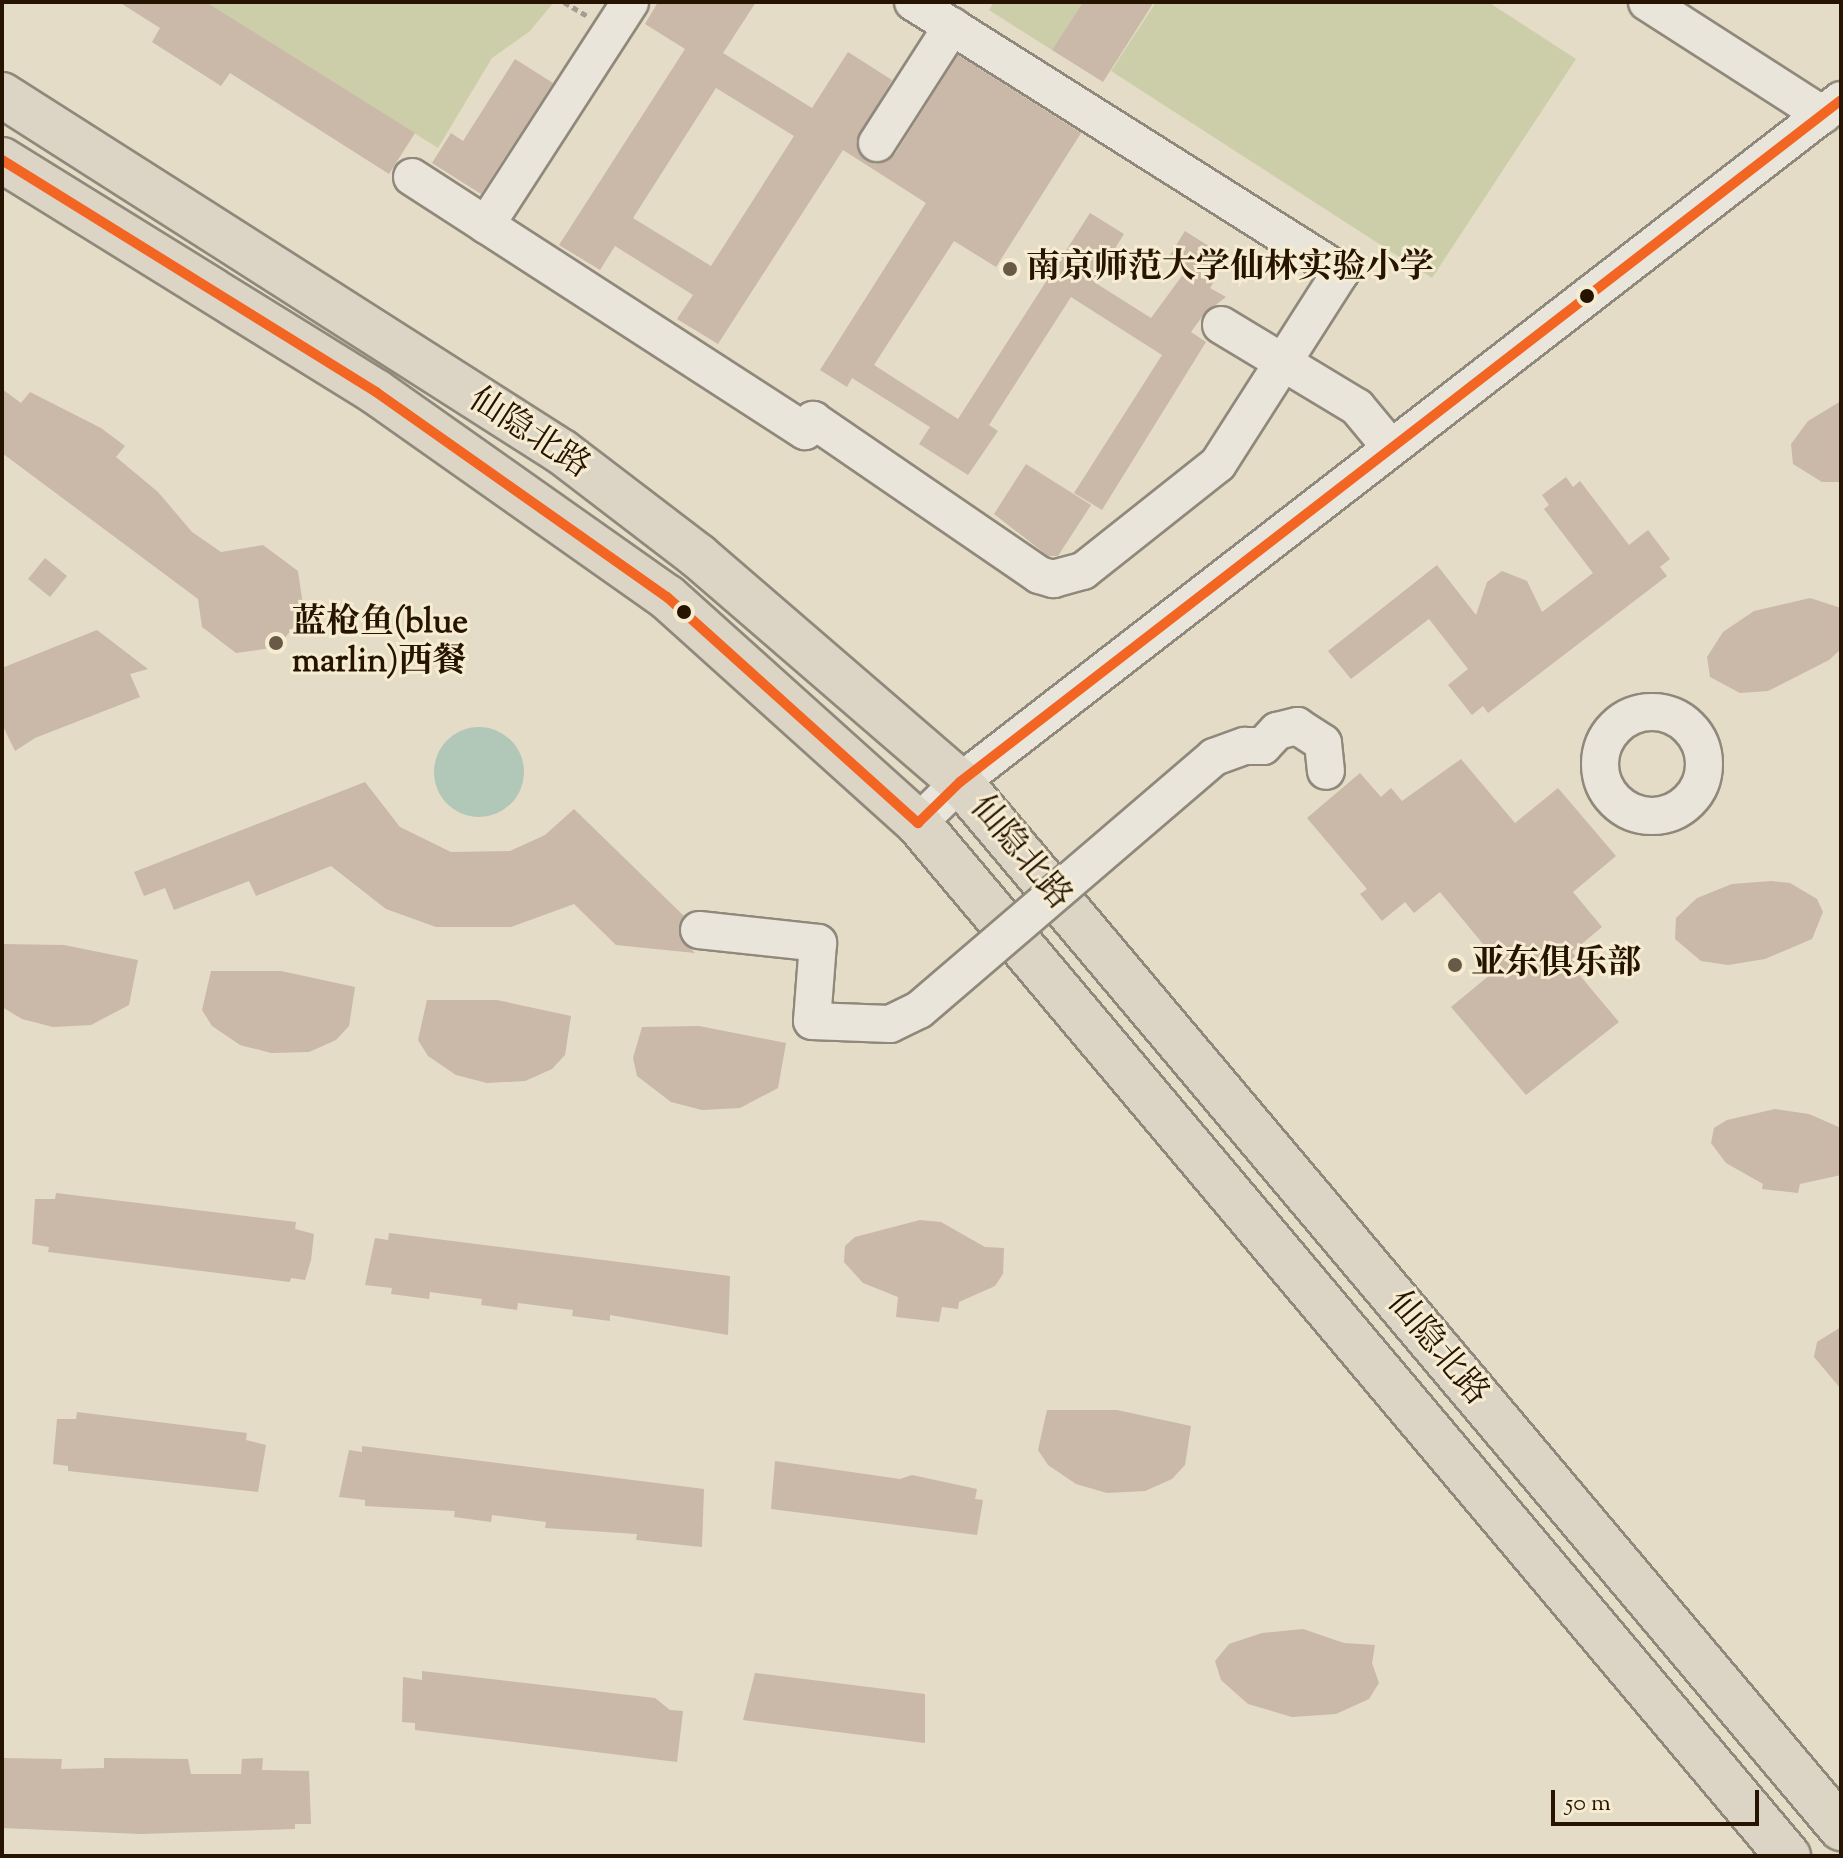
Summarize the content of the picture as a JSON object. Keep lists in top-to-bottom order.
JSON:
{
  "streets": {
    "main road": ["仙隐北路"]
  },
  "places": ["南京师范大学仙林实验小学", "蓝枪鱼(blue marlin)西餐", "亚东俱乐部"],
  "scale_bar": "50 m"
}
